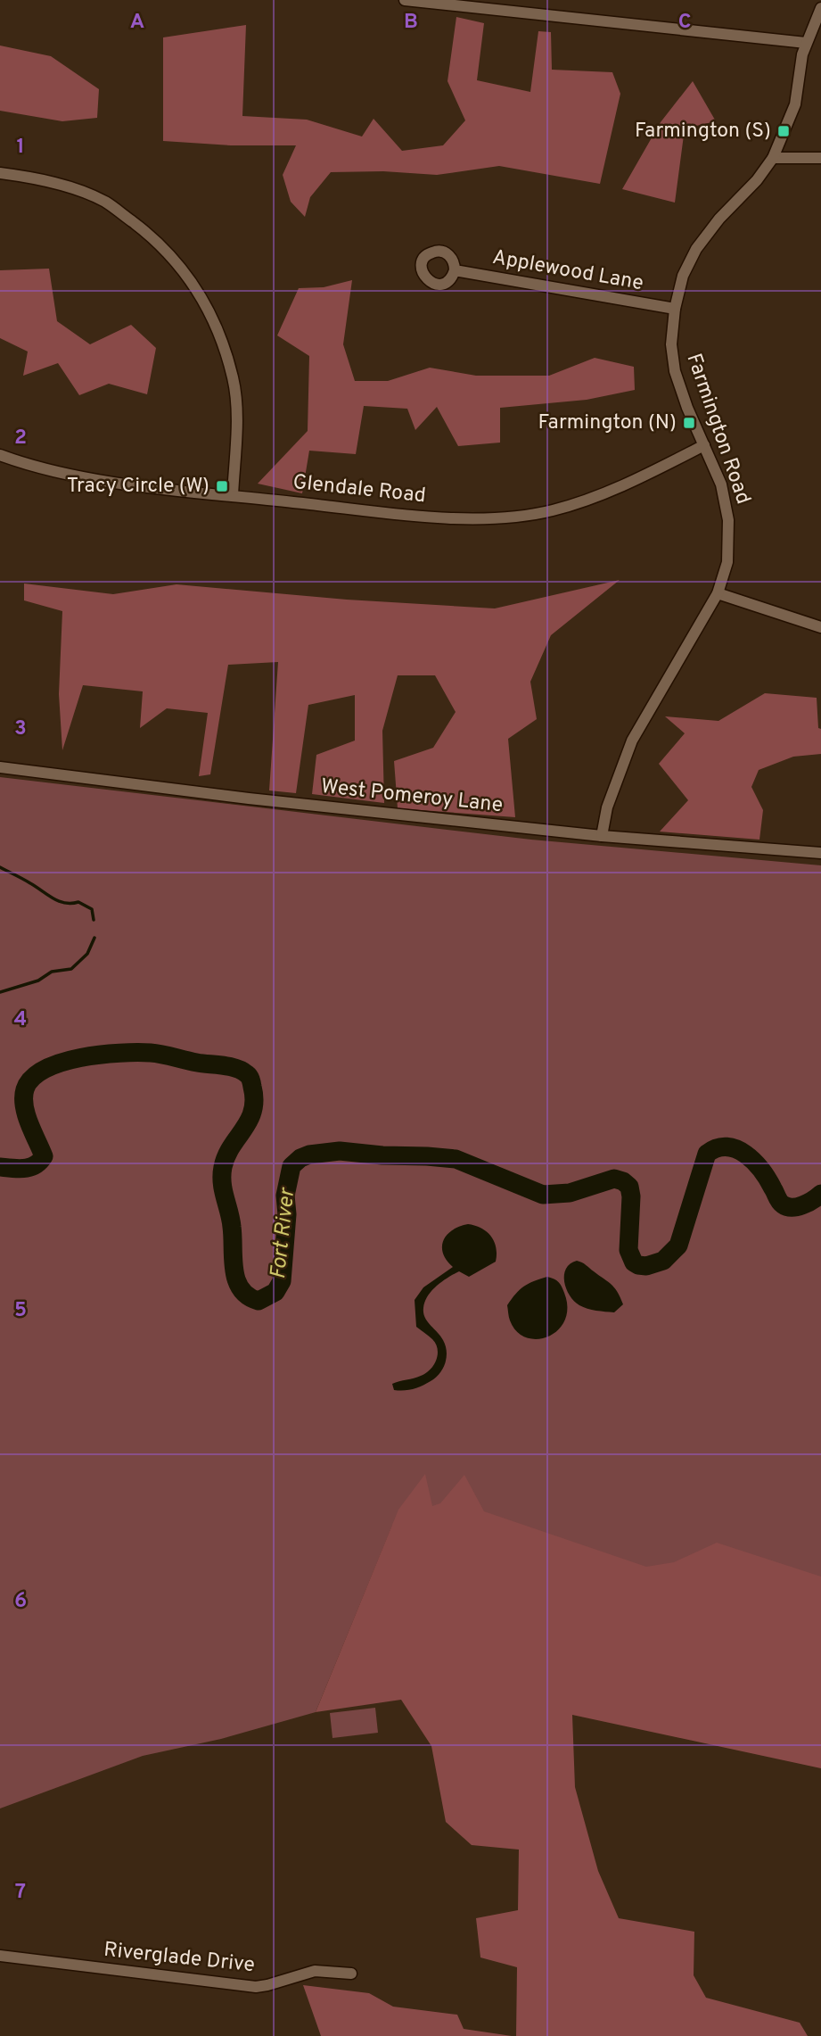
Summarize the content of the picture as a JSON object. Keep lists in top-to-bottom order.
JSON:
{
  "streets": {
    "street": [
      "Applewood Lane",
      "Farmington Road",
      "Glendale Road",
      "West Pomeroy Lane",
      "Riverglade Drive"
    ]
  },
  "crossings": [
    ["Applewood Lane", "Farmington Road"],
    ["Farmington Road", "Glendale Road"],
    ["Farmington Road", "West Pomeroy Lane"]
  ],
  "water": ["Fort River"],
  "places": {
    "transit": ["Farmington (S)", "Farmington (N)", "Tracy Circle (W)"]
  },
  "grid": {
    "columns": ["A", "B", "C"],
    "rows": [
      "1",
      "2",
      "3",
      "4",
      "5",
      "6",
      "7"
    ]
  }
}
